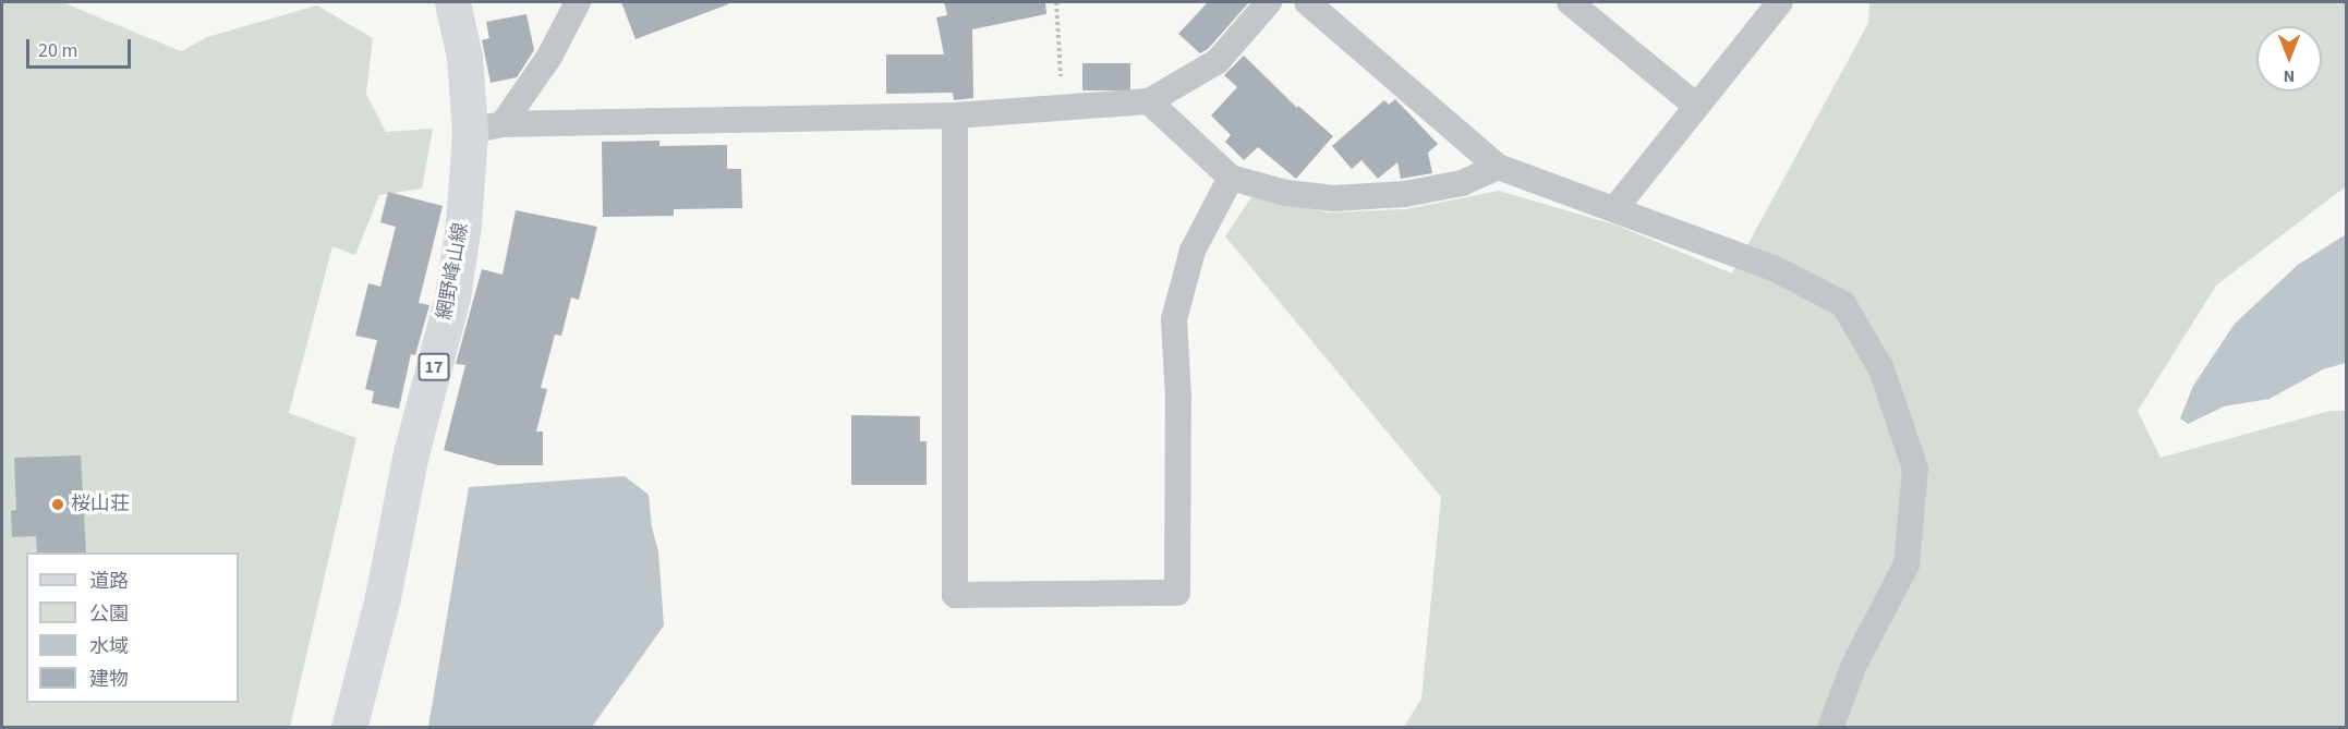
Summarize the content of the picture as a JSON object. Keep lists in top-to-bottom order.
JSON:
{
  "streets": {
    "main road": ["網野峰山線", "17"]
  },
  "places": ["桜山荘"],
  "legend": [
    "道路",
    "公園",
    "水域",
    "建物"
  ],
  "scale_bar": "20 m",
  "north": "bottom"
}
